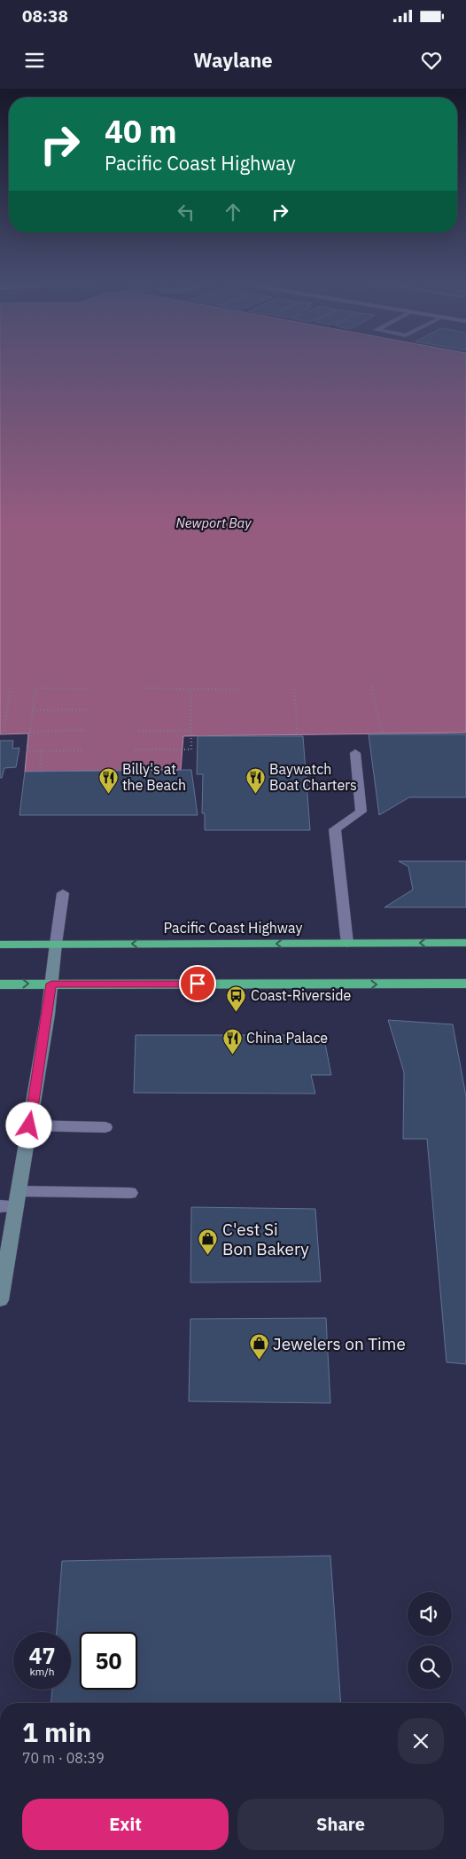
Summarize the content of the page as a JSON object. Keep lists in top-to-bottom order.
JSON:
{
  "streets": {
    "highway": ["Pacific Coast Highway"]
  },
  "water": ["Newport Bay"],
  "places": {
    "restaurant": ["Billy's at the Beach", "Baywatch Boat Charters", "China Palace"],
    "bus stop": ["Coast-Riverside"],
    "shop": ["C'est Si Bon Bakery", "Jewelers on Time"]
  },
  "page": {
    "status": "08:38",
    "header": "Waylane",
    "turn": ["40 m", "Pacific Coast Highway"],
    "speed": "47 km/h",
    "limit": "50",
    "heading": ["1 min", "70 m · 08:39"],
    "buttons": ["Exit", "Share"]
  }
}
